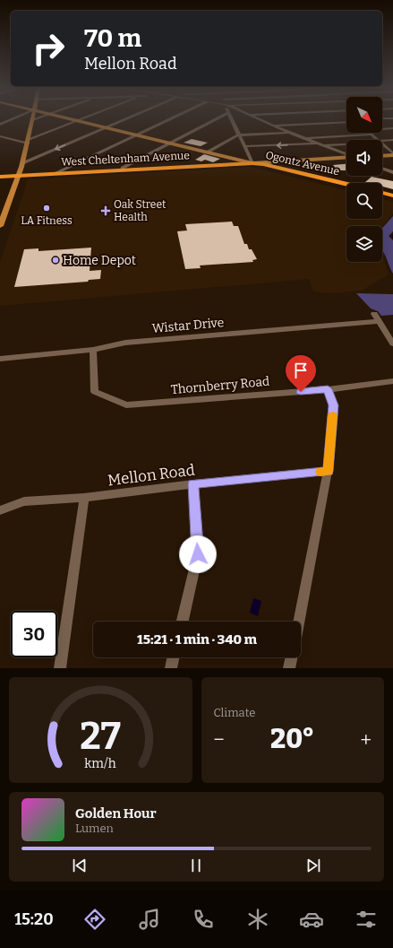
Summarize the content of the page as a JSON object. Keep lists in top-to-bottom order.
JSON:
{
  "streets": {
    "highway": ["West Cheltenham Avenue", "Ogontz Avenue"],
    "street": ["Wistar Drive", "Thornberry Road", "Mellon Road"]
  },
  "crossings": [
    ["West Cheltenham Avenue", "Ogontz Avenue"],
    ["Wistar Drive", "Thornberry Road"]
  ],
  "places": {
    "other": ["LA Fitness", "Home Depot"],
    "health": ["Oak Street Health"]
  },
  "north": "bottom right",
  "page": {
    "turn": ["70 m", "Mellon Road"],
    "limit": "30",
    "trip": "15:21 · 1 min · 340 m",
    "tile": "Climate",
    "heat": ["−", "20°", "+"],
    "song": ["Golden Hour", "Lumen"],
    "tabs": "15:20",
    "gauge": ["27", "km/h"]
  }
}
